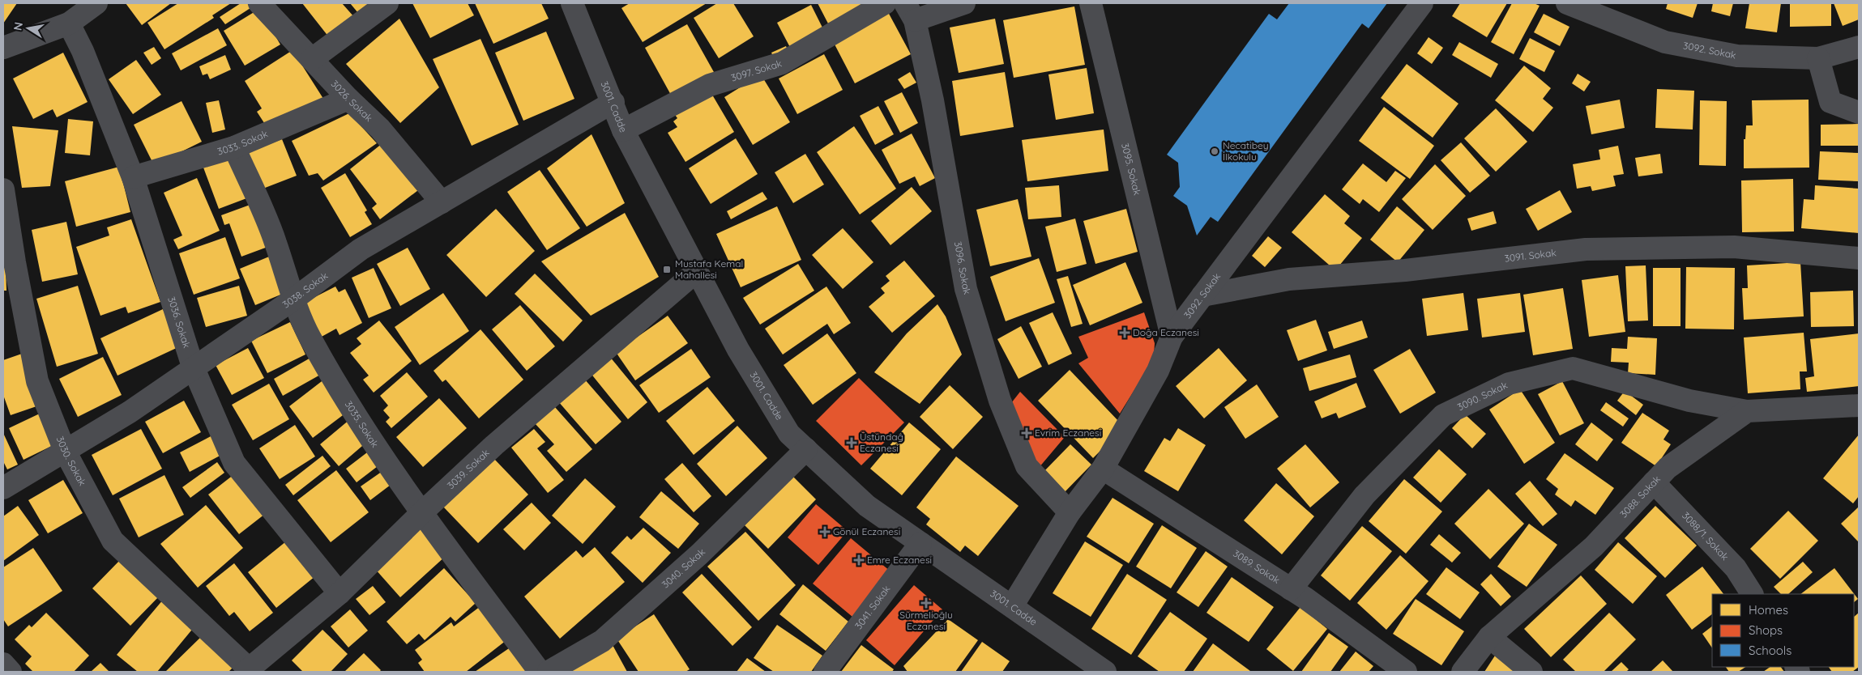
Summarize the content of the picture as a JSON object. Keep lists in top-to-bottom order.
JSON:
{
  "streets": {
    "street": [
      "3092. Sokak",
      "3097. Sokak",
      "3026. Sokak",
      "3001. Cadde",
      "3033. Sokak",
      "3095. Sokak",
      "3091. Sokak",
      "3096. Sokak",
      "3038. Sokak",
      "3036. Sokak",
      "3090. Sokak",
      "3035. Sokak",
      "3030. Sokak",
      "3039. Sokak",
      "3088. Sokak",
      "3088/1. Sokak",
      "3089. Sokak",
      "3040. Sokak",
      "3041. Sokak"
    ]
  },
  "crossings": [
    ["3092. Sokak", "3001. Cadde"],
    ["3092. Sokak", "3095. Sokak"],
    ["3092. Sokak", "3091. Sokak"],
    ["3092. Sokak", "3096. Sokak"],
    ["3092. Sokak", "3089. Sokak"],
    ["3097. Sokak", "3001. Cadde"],
    ["3026. Sokak", "3033. Sokak"],
    ["3026. Sokak", "3038. Sokak"],
    ["3001. Cadde", "3038. Sokak"],
    ["3001. Cadde", "3039. Sokak"],
    ["3001. Cadde", "3040. Sokak"],
    ["3001. Cadde", "3041. Sokak"],
    ["3033. Sokak", "3036. Sokak"],
    ["3033. Sokak", "3035. Sokak"],
    ["3038. Sokak", "3036. Sokak"],
    ["3038. Sokak", "3035. Sokak"],
    ["3038. Sokak", "3030. Sokak"],
    ["3036. Sokak", "3039. Sokak"],
    ["3090. Sokak", "3088. Sokak"],
    ["3090. Sokak", "3089. Sokak"],
    ["3035. Sokak", "3039. Sokak"],
    ["3030. Sokak", "3039. Sokak"],
    ["3088. Sokak", "3088/1. Sokak"]
  ],
  "places": {
    "other": ["Necatibey İlkokulu"],
    "transit": ["Mustafa Kemal Mahallesi"],
    "health": [
      "Doğa Eczanesi",
      "Evrim Eczanesi",
      "Üstündağ Eczanesi",
      "Gönül Eczanesi",
      "Emre Eczanesi",
      "Sürmelioğlu Eczanesi"
    ]
  },
  "legend": ["Homes", "Shops", "Schools"],
  "north": "left"
}
